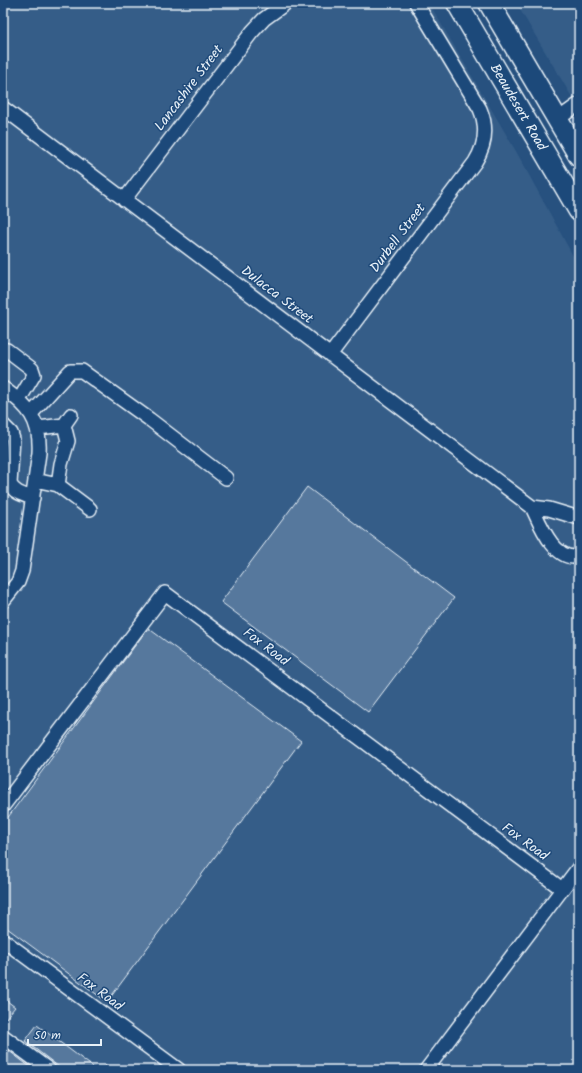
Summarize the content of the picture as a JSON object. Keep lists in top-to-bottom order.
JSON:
{
  "streets": {
    "highway": ["Beaudesert Road"],
    "street": [
      "Lancashire Street",
      "Durbell Street",
      "Dulacca Street",
      "Fox Road"
    ]
  },
  "crossings": [
    ["Lancashire Street", "Dulacca Street"],
    ["Durbell Street", "Dulacca Street"]
  ],
  "scale_bar": "50 m"
}
